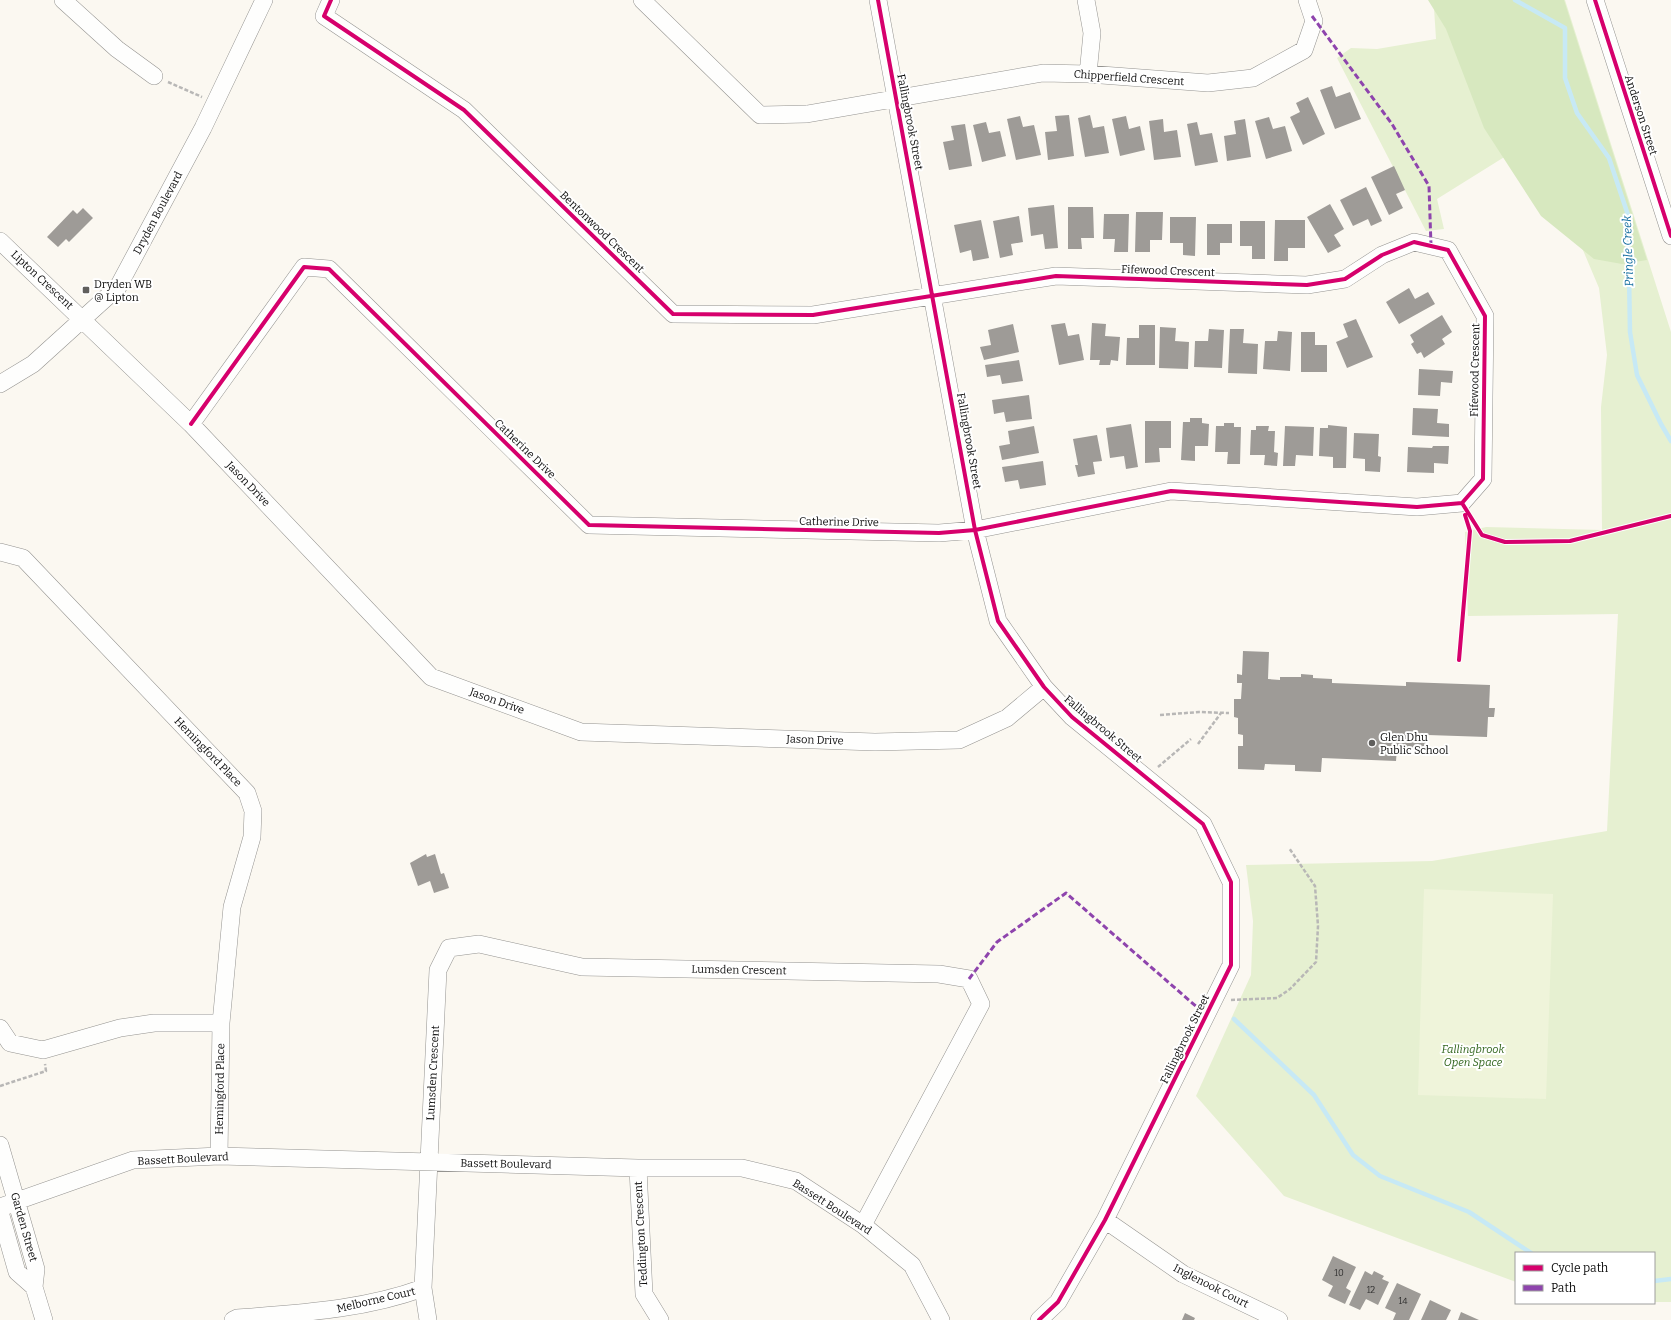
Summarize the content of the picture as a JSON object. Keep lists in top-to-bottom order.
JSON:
{
  "streets": {
    "street": [
      "Chipperfield Crescent",
      "Anderson Street",
      "Fallingbrook Street",
      "Dryden Boulevard",
      "Bentonwood Crescent",
      "Fifewood Crescent",
      "Lipton Crescent",
      "Catherine Drive",
      "Jason Drive",
      "Hemingford Place",
      "Lumsden Crescent",
      "Bassett Boulevard",
      "Garden Street",
      "Teddington Crescent",
      "Inglenook Court",
      "Melborne Court"
    ]
  },
  "crossings": [
    ["Chipperfield Crescent", "Fallingbrook Street"],
    ["Fallingbrook Street", "Bentonwood Crescent"],
    ["Fallingbrook Street", "Fifewood Crescent"],
    ["Fallingbrook Street", "Catherine Drive"],
    ["Fallingbrook Street", "Jason Drive"],
    ["Fallingbrook Street", "Inglenook Court"],
    ["Dryden Boulevard", "Lipton Crescent"],
    ["Dryden Boulevard", "Jason Drive"],
    ["Bentonwood Crescent", "Fifewood Crescent"],
    ["Fifewood Crescent", "Catherine Drive"],
    ["Lipton Crescent", "Jason Drive"],
    ["Catherine Drive", "Jason Drive"],
    ["Hemingford Place", "Bassett Boulevard"],
    ["Lumsden Crescent", "Bassett Boulevard"],
    ["Bassett Boulevard", "Garden Street"],
    ["Bassett Boulevard", "Teddington Crescent"]
  ],
  "water": ["Pringle Creek"],
  "parks": ["Fallingbrook Open Space"],
  "places": {
    "transit": ["Dryden WB @ Lipton"],
    "other": ["Glen Dhu Public School"]
  },
  "house_numbers": ["10", "12", "14"],
  "legend": ["Cycle path", "Path"]
}
